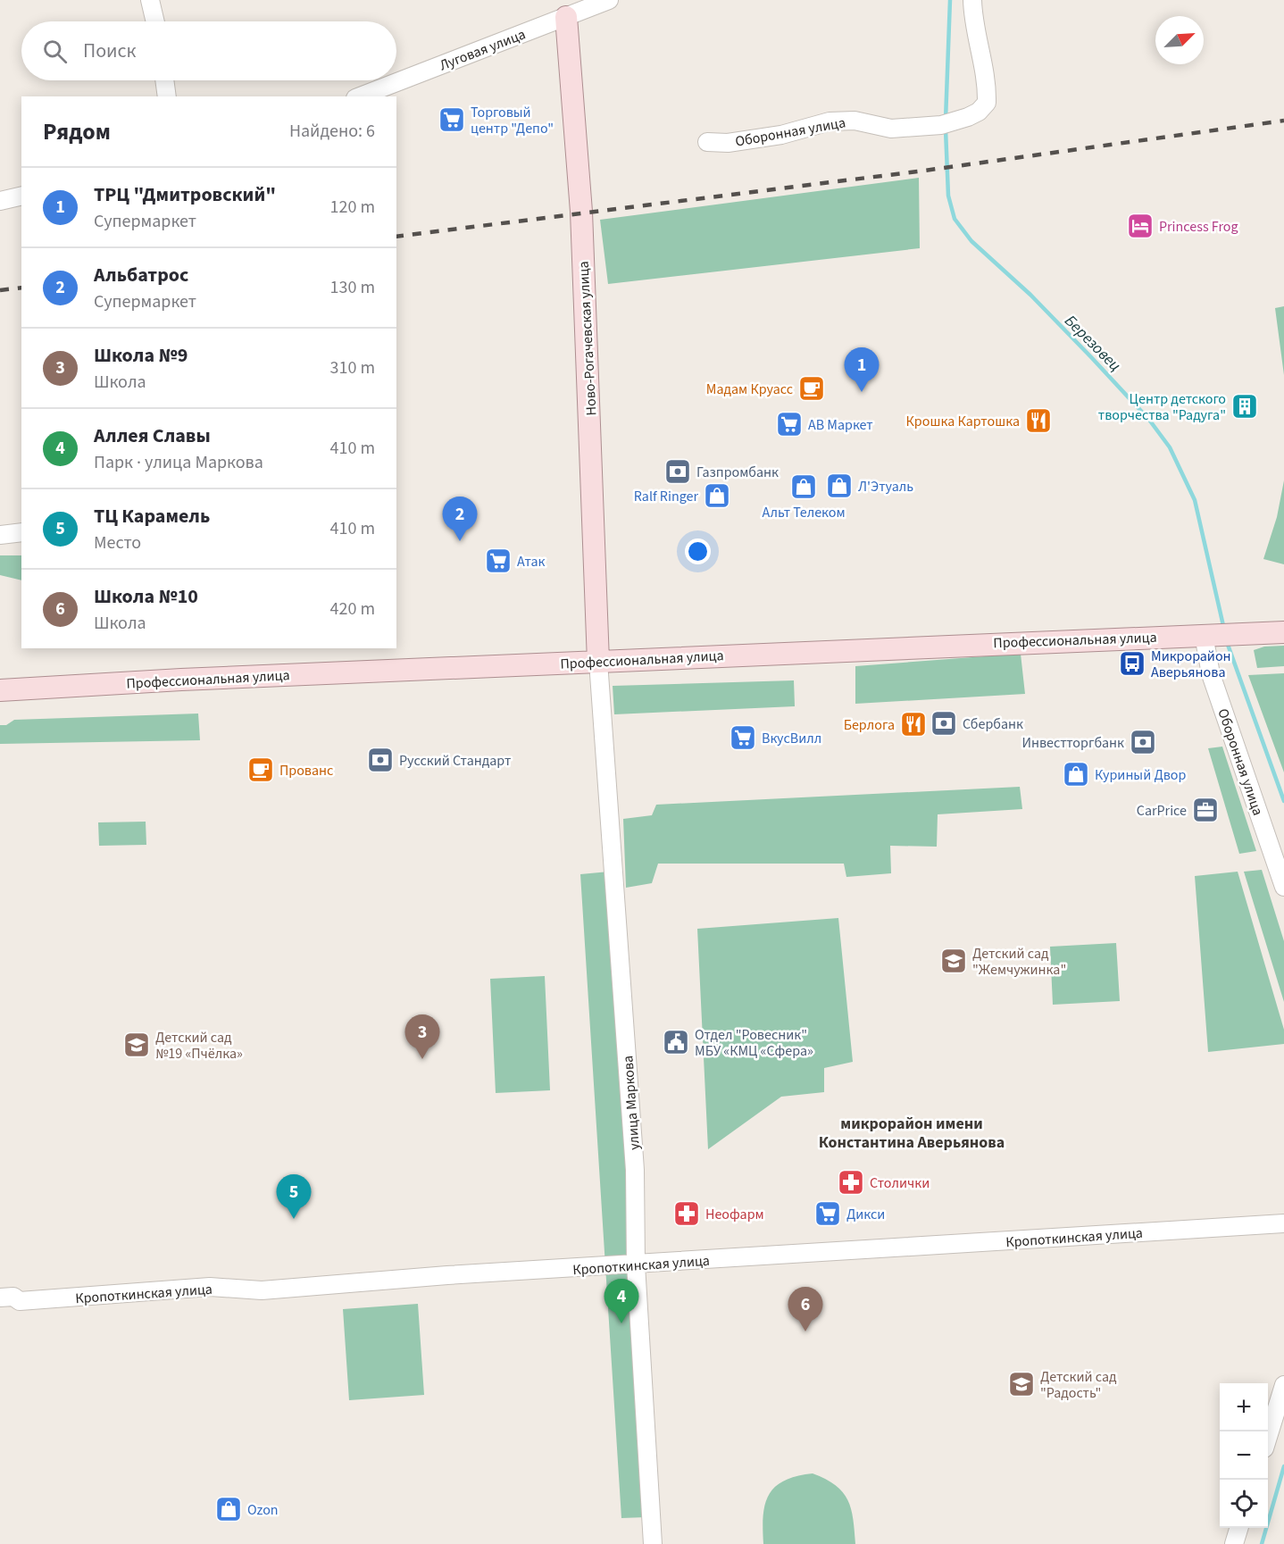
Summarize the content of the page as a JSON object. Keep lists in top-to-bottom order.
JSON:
{
  "streets": {
    "main road": ["Ново-Рогачевская улица", "Профессиональная улица"],
    "street": [
      "Луговая улица",
      "Оборонная улица",
      "улица Маркова",
      "Кропоткинская улица"
    ]
  },
  "crossings": [
    ["Луговая улица", "Ново-Рогачевская улица"],
    ["Оборонная улица", "Профессиональная улица"],
    ["Ново-Рогачевская улица", "Профессиональная улица"],
    ["Ново-Рогачевская улица", "улица Маркова"],
    ["Профессиональная улица", "улица Маркова"],
    ["улица Маркова", "Кропоткинская улица"]
  ],
  "districts": ["микрорайон имени Константина Аверьянова"],
  "water": ["Березовец"],
  "places": {
    "supermarket": [
      "Торговый центр \"Депо\"",
      "АВ Маркет",
      "Атак",
      "ВкусВилл",
      "Дикси"
    ],
    "hotel": ["Princess Frog"],
    "cafe": ["Мадам Круасс", "Прованс"],
    "building": ["Центр детского творчества \"Радуга\""],
    "restaurant": ["Крошка Картошка", "Берлога"],
    "bank": [
      "Газпромбанк",
      "Сбербанк",
      "Инвестторгбанк",
      "Русский Стандарт"
    ],
    "shop": [
      "Л'Этуаль",
      "Альт Телеком",
      "Ralf Ringer",
      "Куриный Двор",
      "Ozon"
    ],
    "bus stop": ["Микрорайон Аверьянова"],
    "office": ["CarPrice"],
    "school or university": ["Детский сад \"Жемчужинка\"", "Детский сад №19 «Пчёлка»", "Детский сад \"Радость\""],
    "public building": ["Отдел \"Ровесник\" МБУ «КМЦ «Сфера»"],
    "pharmacy": ["Столички", "Неофарм"]
  },
  "north": "top right",
  "page": {
    "search": "Поиск",
    "heading": ["Рядом", "Найдено: 6"],
    "list": [
      {
        "mark": "1",
        "name": "ТРЦ \"Дмитровский\"",
        "note": "Супермаркет",
        "value": "120 m"
      },
      {
        "mark": "2",
        "name": "Альбатрос",
        "note": "Супермаркет",
        "value": "130 m"
      },
      {
        "mark": "3",
        "name": "Школа №9",
        "note": "Школа",
        "value": "310 m"
      },
      {
        "mark": "4",
        "name": "Аллея Славы",
        "note": "Парк · улица Маркова",
        "value": "410 m"
      },
      {
        "mark": "5",
        "name": "ТЦ Карамель",
        "note": "Место",
        "value": "410 m"
      },
      {
        "mark": "6",
        "name": "Школа №10",
        "note": "Школа",
        "value": "420 m"
      }
    ],
    "pins": [
      "1",
      "2",
      "3",
      "5",
      "4",
      "6"
    ],
    "map_buttons": ["+", "−"]
  }
}
